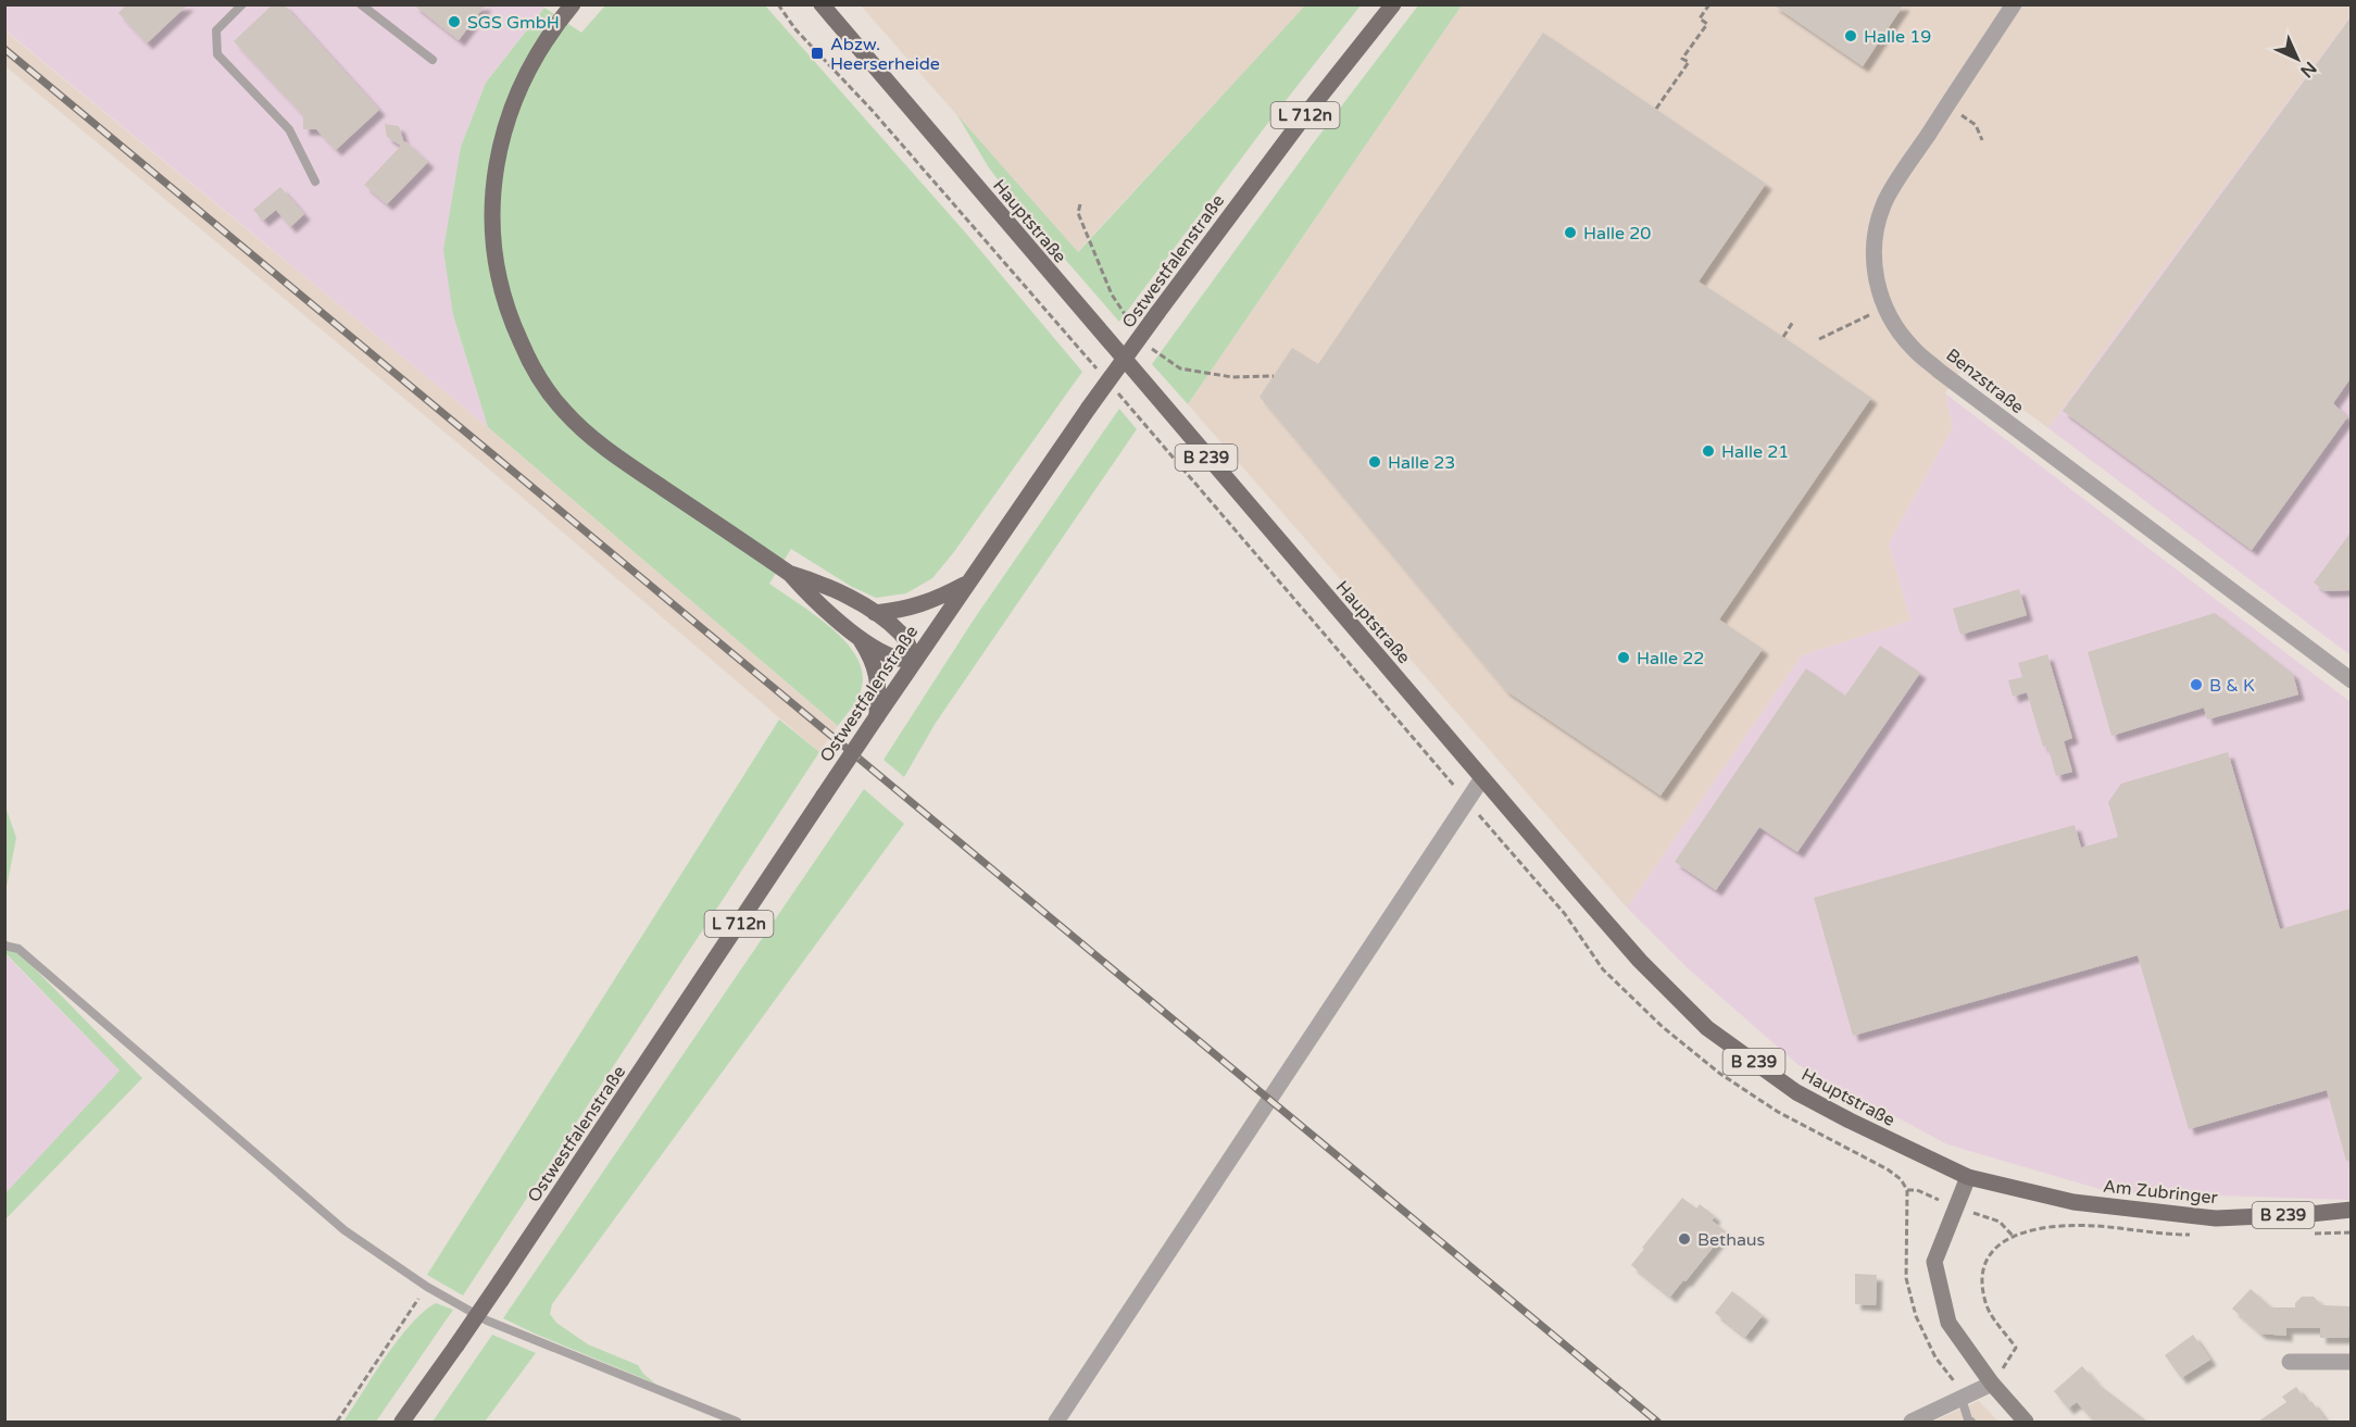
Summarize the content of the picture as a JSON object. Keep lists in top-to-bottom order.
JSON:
{
  "streets": {
    "main road": [
      "L 712n",
      "Hauptstraße",
      "Ostwestfalenstraße",
      "B 239",
      "Am Zubringer"
    ],
    "street": ["Benzstraße"]
  },
  "crossings": [
    ["Hauptstraße", "Am Zubringer"]
  ],
  "places": {
    "other": [
      "SGS GmbH",
      "Halle 19",
      "Halle 20",
      "Halle 21",
      "Halle 23",
      "Halle 22",
      "B & K",
      "Bethaus"
    ],
    "transit": ["Abzw. Heerserheide"]
  },
  "north": "bottom right"
}
